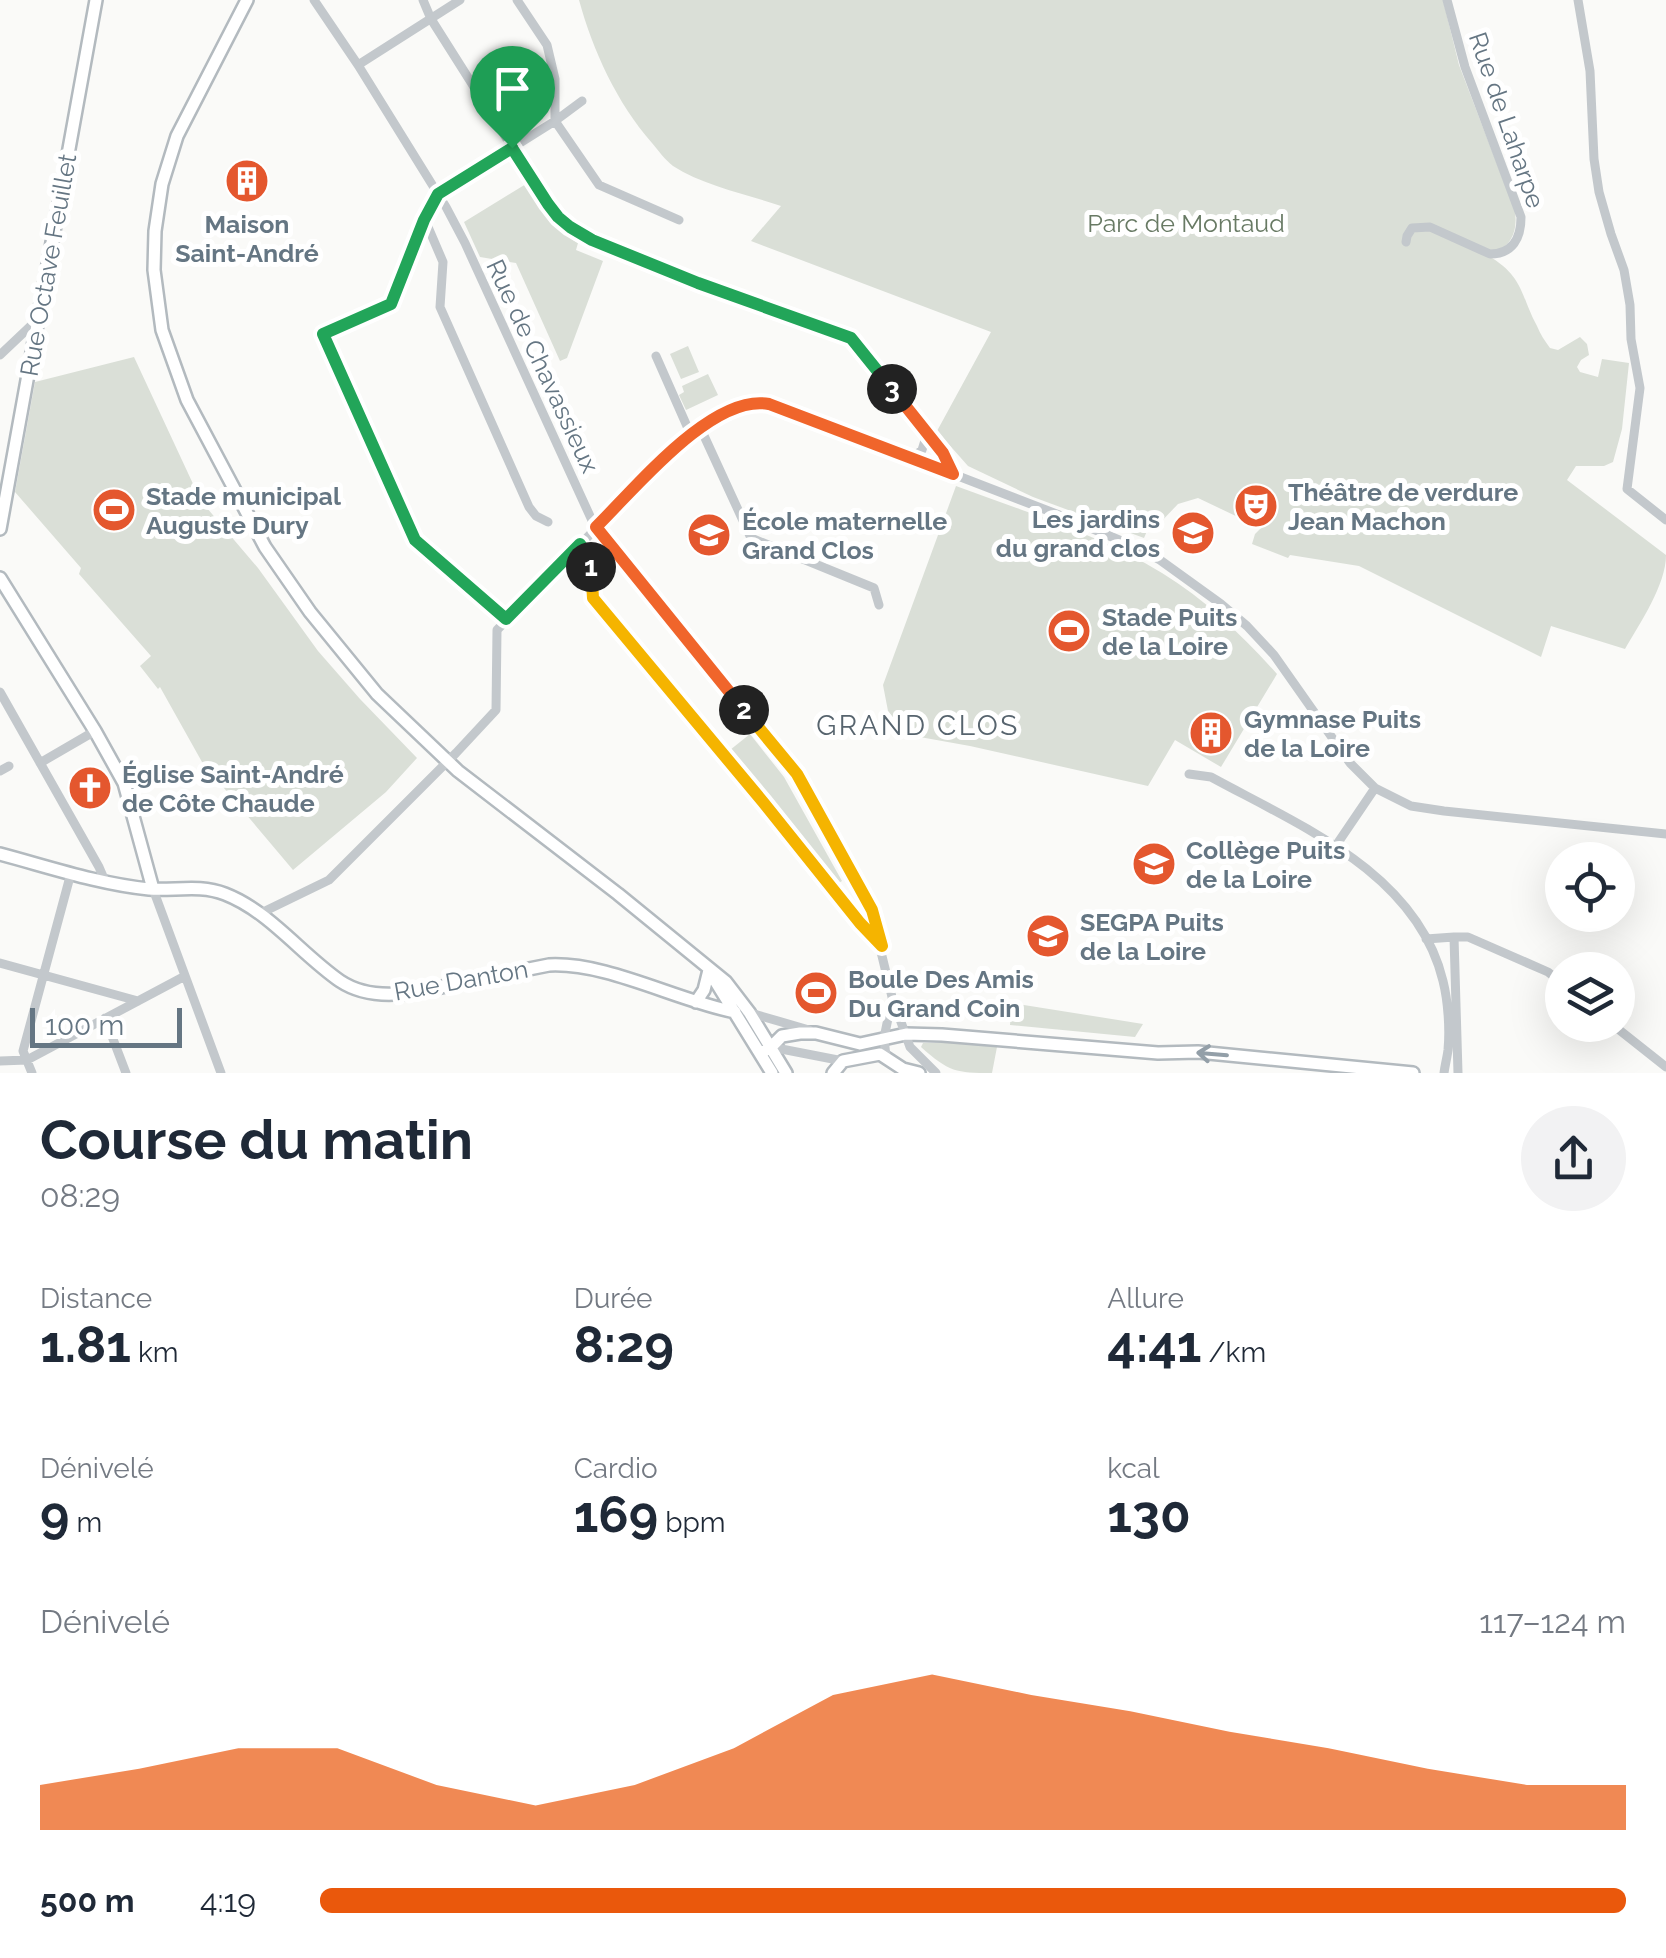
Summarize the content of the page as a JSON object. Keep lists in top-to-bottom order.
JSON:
{
  "streets": {
    "street": [
      "Rue de Laharpe",
      "Rue Octave Feuillet",
      "Rue de Chavassieux",
      "Rue Danton"
    ]
  },
  "districts": ["GRAND CLOS"],
  "parks": ["Parc de Montaud"],
  "places": {
    "building": ["Maison Saint-André", "Gymnase Puits de la Loire"],
    "theatre": ["Théâtre de verdure Jean Machon"],
    "sports": ["Stade municipal Auguste Dury", "Stade Puits de la Loire", "Boule Des Amis Du Grand Coin"],
    "school or university": [
      "Les jardins du grand clos",
      "École maternelle Grand Clos",
      "Collège Puits de la Loire",
      "SEGPA Puits de la Loire"
    ],
    "church": ["Église Saint-André de Côte Chaude"]
  },
  "scale_bar": "100 m",
  "page": {
    "pins": ["3", "1", "2"],
    "scale": "100 m",
    "heading": ["Course du matin", "08:29"],
    "stats": [
      ["Distance", "1.81 km"],
      ["Durée", "8:29"],
      ["Allure", "4:41 /km"],
      ["Dénivelé", "9 m"],
      ["Cardio", "169 bpm"],
      ["kcal", "130"]
    ],
    "chart": ["Dénivelé", "117–124 m"],
    "list": [
      {
        "name": "500 m",
        "note": "4:19"
      }
    ]
  }
}
